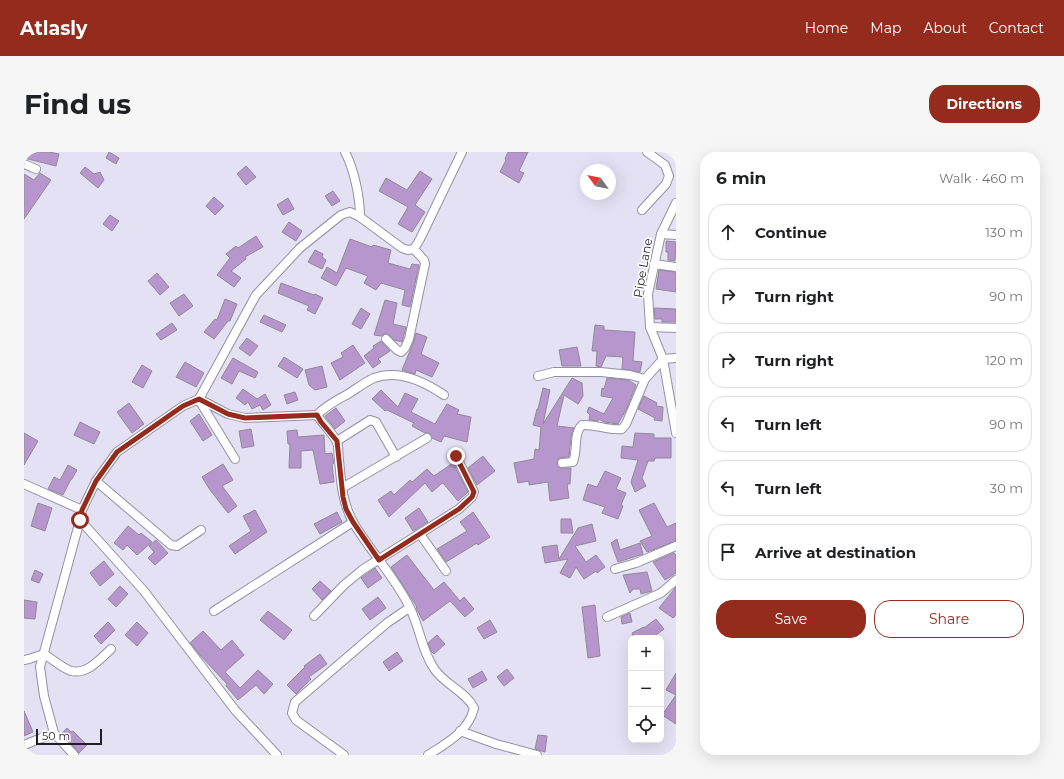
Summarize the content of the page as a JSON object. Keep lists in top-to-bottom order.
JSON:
{
  "streets": {
    "street": ["Pipe Lane"]
  },
  "scale_bar": "50 m",
  "north": "top left",
  "page": {
    "header": "Atlasly",
    "nav": [
      "Home",
      "Map",
      "About",
      "Contact"
    ],
    "buttons": [
      "Directions",
      ["Save", "Share"]
    ],
    "title": "Find us",
    "heading": ["6 min", "Walk · 460 m"],
    "list": [
      ["Continue", "130 m"],
      ["Turn right", "90 m"],
      ["Turn right", "120 m"],
      ["Turn left", "90 m"],
      ["Turn left", "30 m"],
      "Arrive at destination"
    ],
    "map_buttons": ["+", "−"],
    "scale": "50 m"
  }
}
